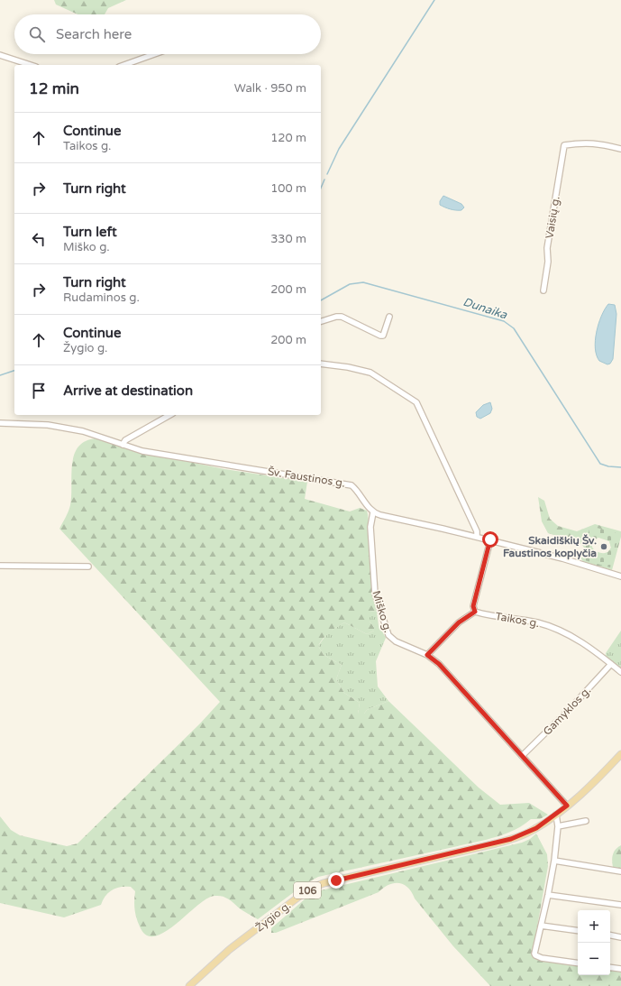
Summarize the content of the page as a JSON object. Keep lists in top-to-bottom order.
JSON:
{
  "streets": {
    "main road": ["106", "Žygio g."],
    "street": [
      "Vaisių g.",
      "Šv. Faustinos g.",
      "Miško g.",
      "Taikos g.",
      "Gamyklos g."
    ]
  },
  "crossings": [
    ["Šv. Faustinos g.", "Miško g."],
    ["Miško g.", "Gamyklos g."],
    ["Miško g.", "106"],
    ["Taikos g.", "Gamyklos g."],
    ["106", "Žygio g."]
  ],
  "water": ["Dunaika"],
  "places": ["Skaidiškių Šv. Faustinos koplyčia"],
  "page": {
    "search": "Search here",
    "heading": ["12 min", "Walk · 950 m"],
    "list": [
      ["Continue", "Taikos g.", "120 m"],
      ["Turn right", "100 m"],
      ["Turn left", "Miško g.", "330 m"],
      ["Turn right", "Rudaminos g.", "200 m"],
      ["Continue", "Žygio g.", "200 m"],
      "Arrive at destination"
    ],
    "map_buttons": ["+", "−"]
  }
}
